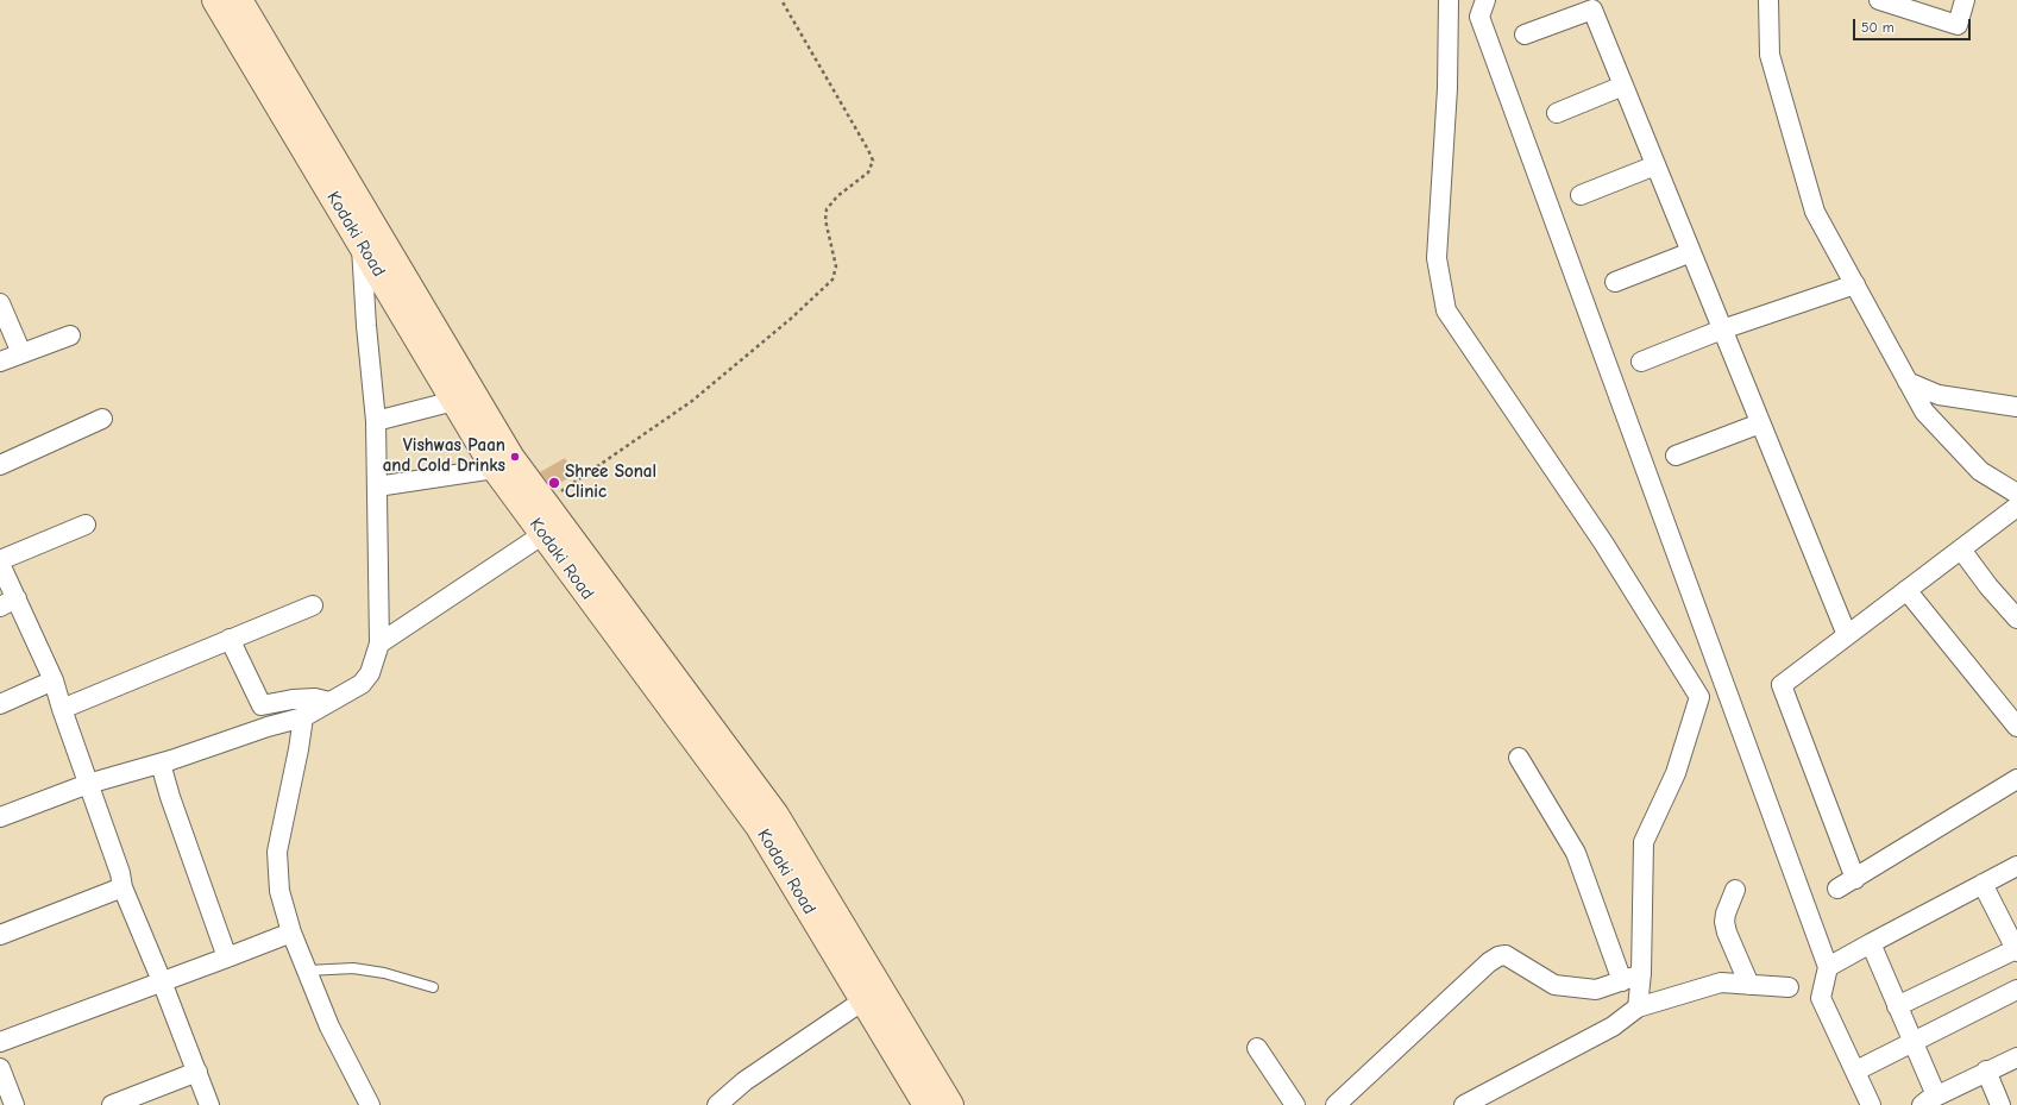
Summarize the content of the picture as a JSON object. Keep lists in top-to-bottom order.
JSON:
{
  "streets": {
    "main road": ["Kodaki Road"]
  },
  "places": ["Vishwas Paan and Cold Drinks", "Shree Sonal Clinic"],
  "scale_bar": "50 m"
}
